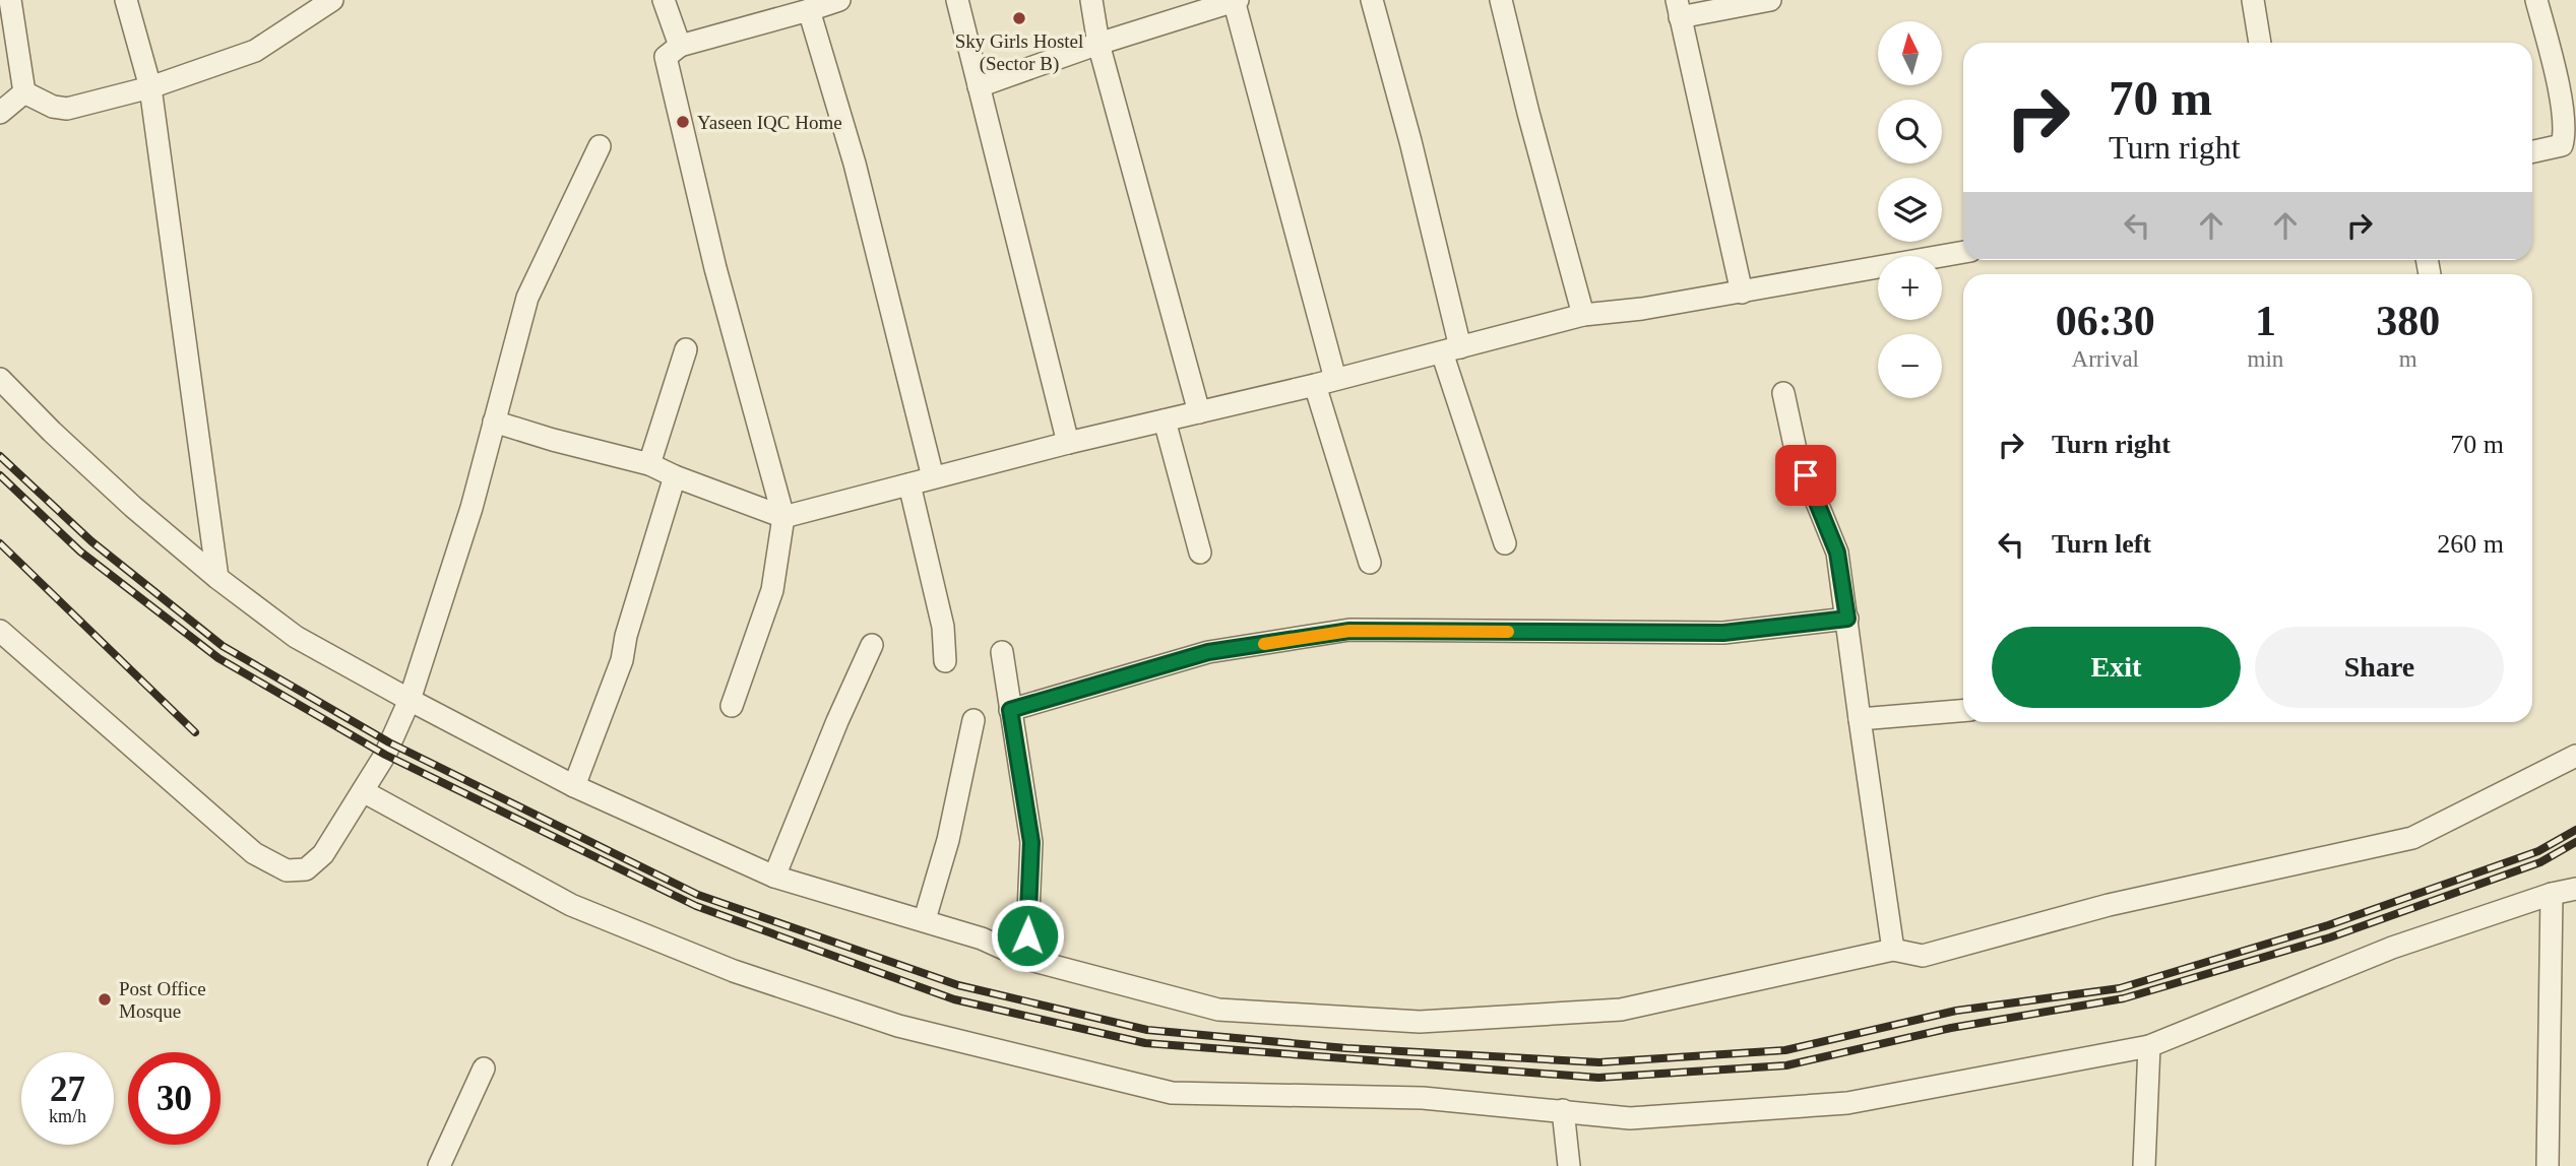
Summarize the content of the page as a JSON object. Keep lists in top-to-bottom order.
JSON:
{
  "places": ["Sky Girls Hostel (Sector B)", "Yaseen IQC Home", "Post Office Mosque"],
  "north": "top",
  "page": {
    "map_buttons": ["+", "−"],
    "turn": ["70 m", "Turn right"],
    "eta": [
      "06:30",
      "Arrival",
      "1",
      "min",
      "380",
      "m"
    ],
    "list": [
      {
        "name": "Turn right",
        "value": "70 m"
      },
      {
        "name": "Turn left",
        "value": "260 m"
      }
    ],
    "buttons": ["Exit", "Share"],
    "speed": "27 km/h",
    "limit": "30"
  }
}
